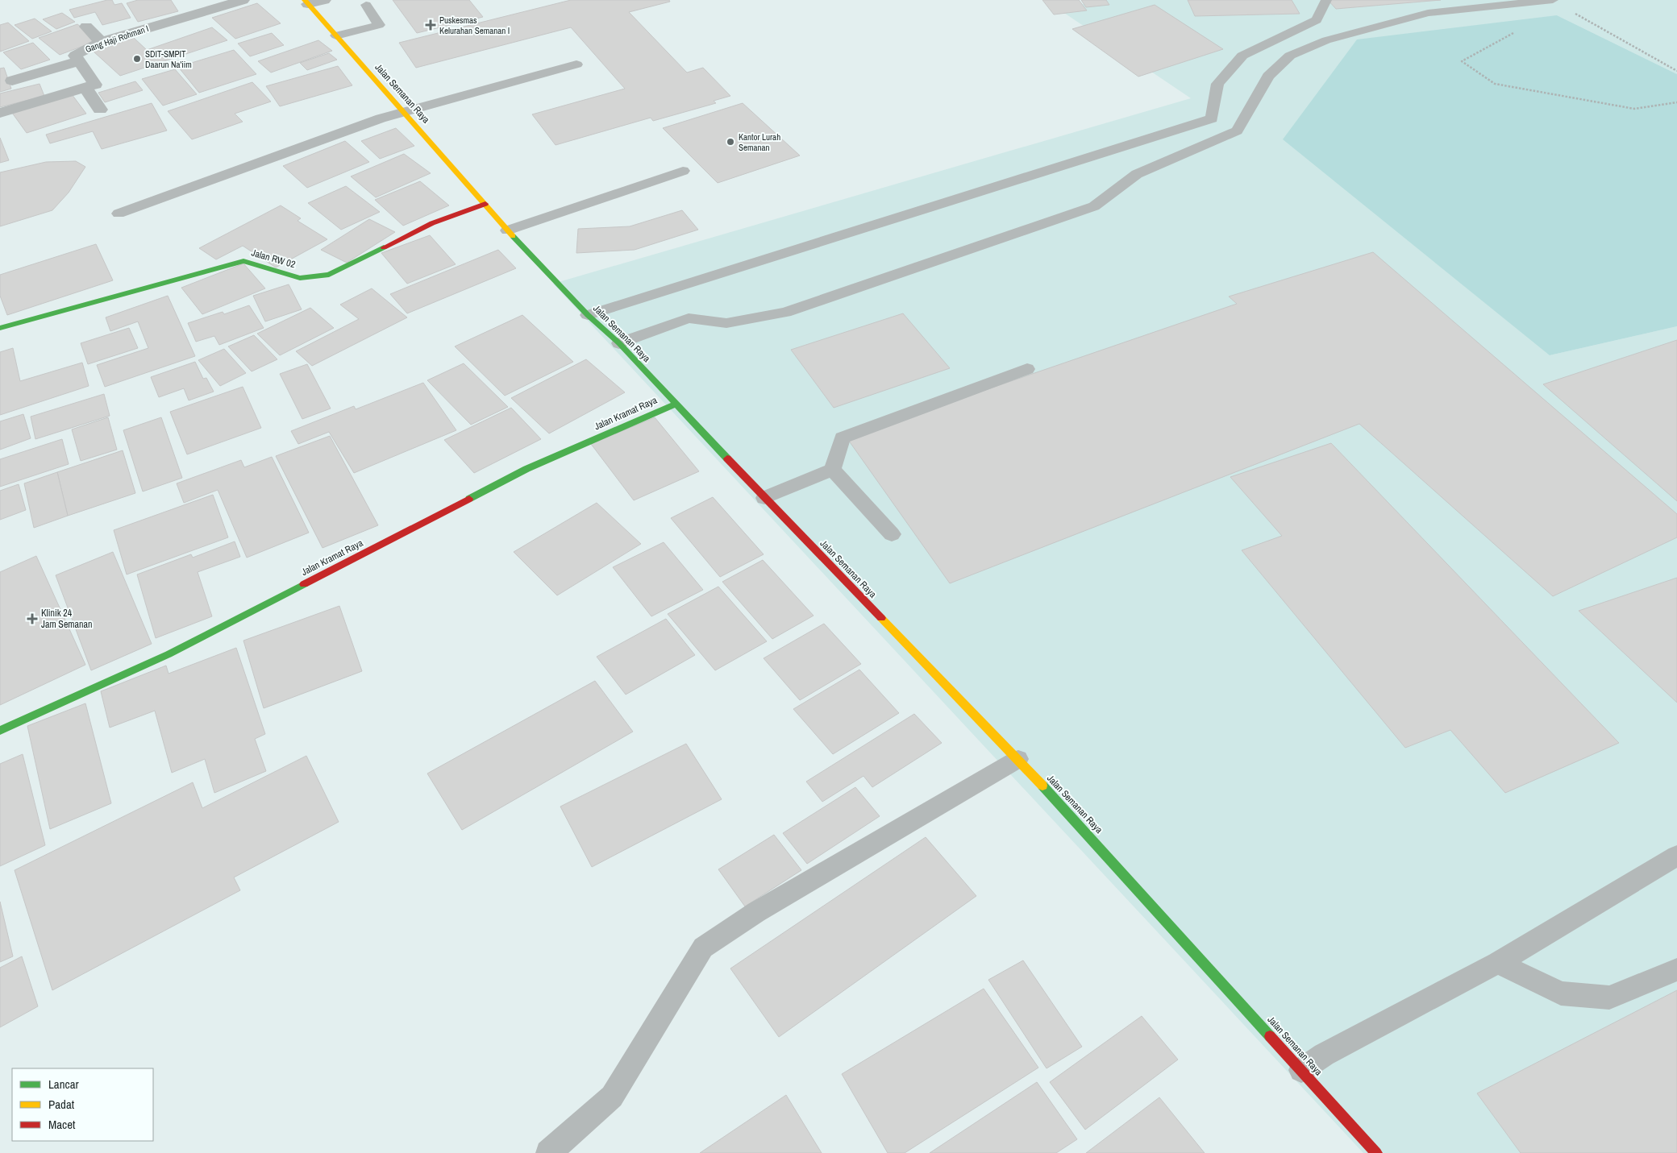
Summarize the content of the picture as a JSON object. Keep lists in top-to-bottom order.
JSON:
{
  "streets": {
    "street": [
      "Gang Haji Rohman I",
      "Jalan Semanan Raya",
      "Jalan RW 02",
      "Jalan Kramat Raya"
    ]
  },
  "crossings": [
    ["Jalan Semanan Raya", "Jalan RW 02"],
    ["Jalan Semanan Raya", "Jalan Kramat Raya"]
  ],
  "places": {
    "health": ["Puskesmas Kelurahan Semanan I", "Klinik 24 Jam Semanan"],
    "other": ["SDIT-SMPIT Daarun Na'iim", "Kantor Lurah Semanan"]
  },
  "legend": ["Lancar", "Padat", "Macet"]
}
